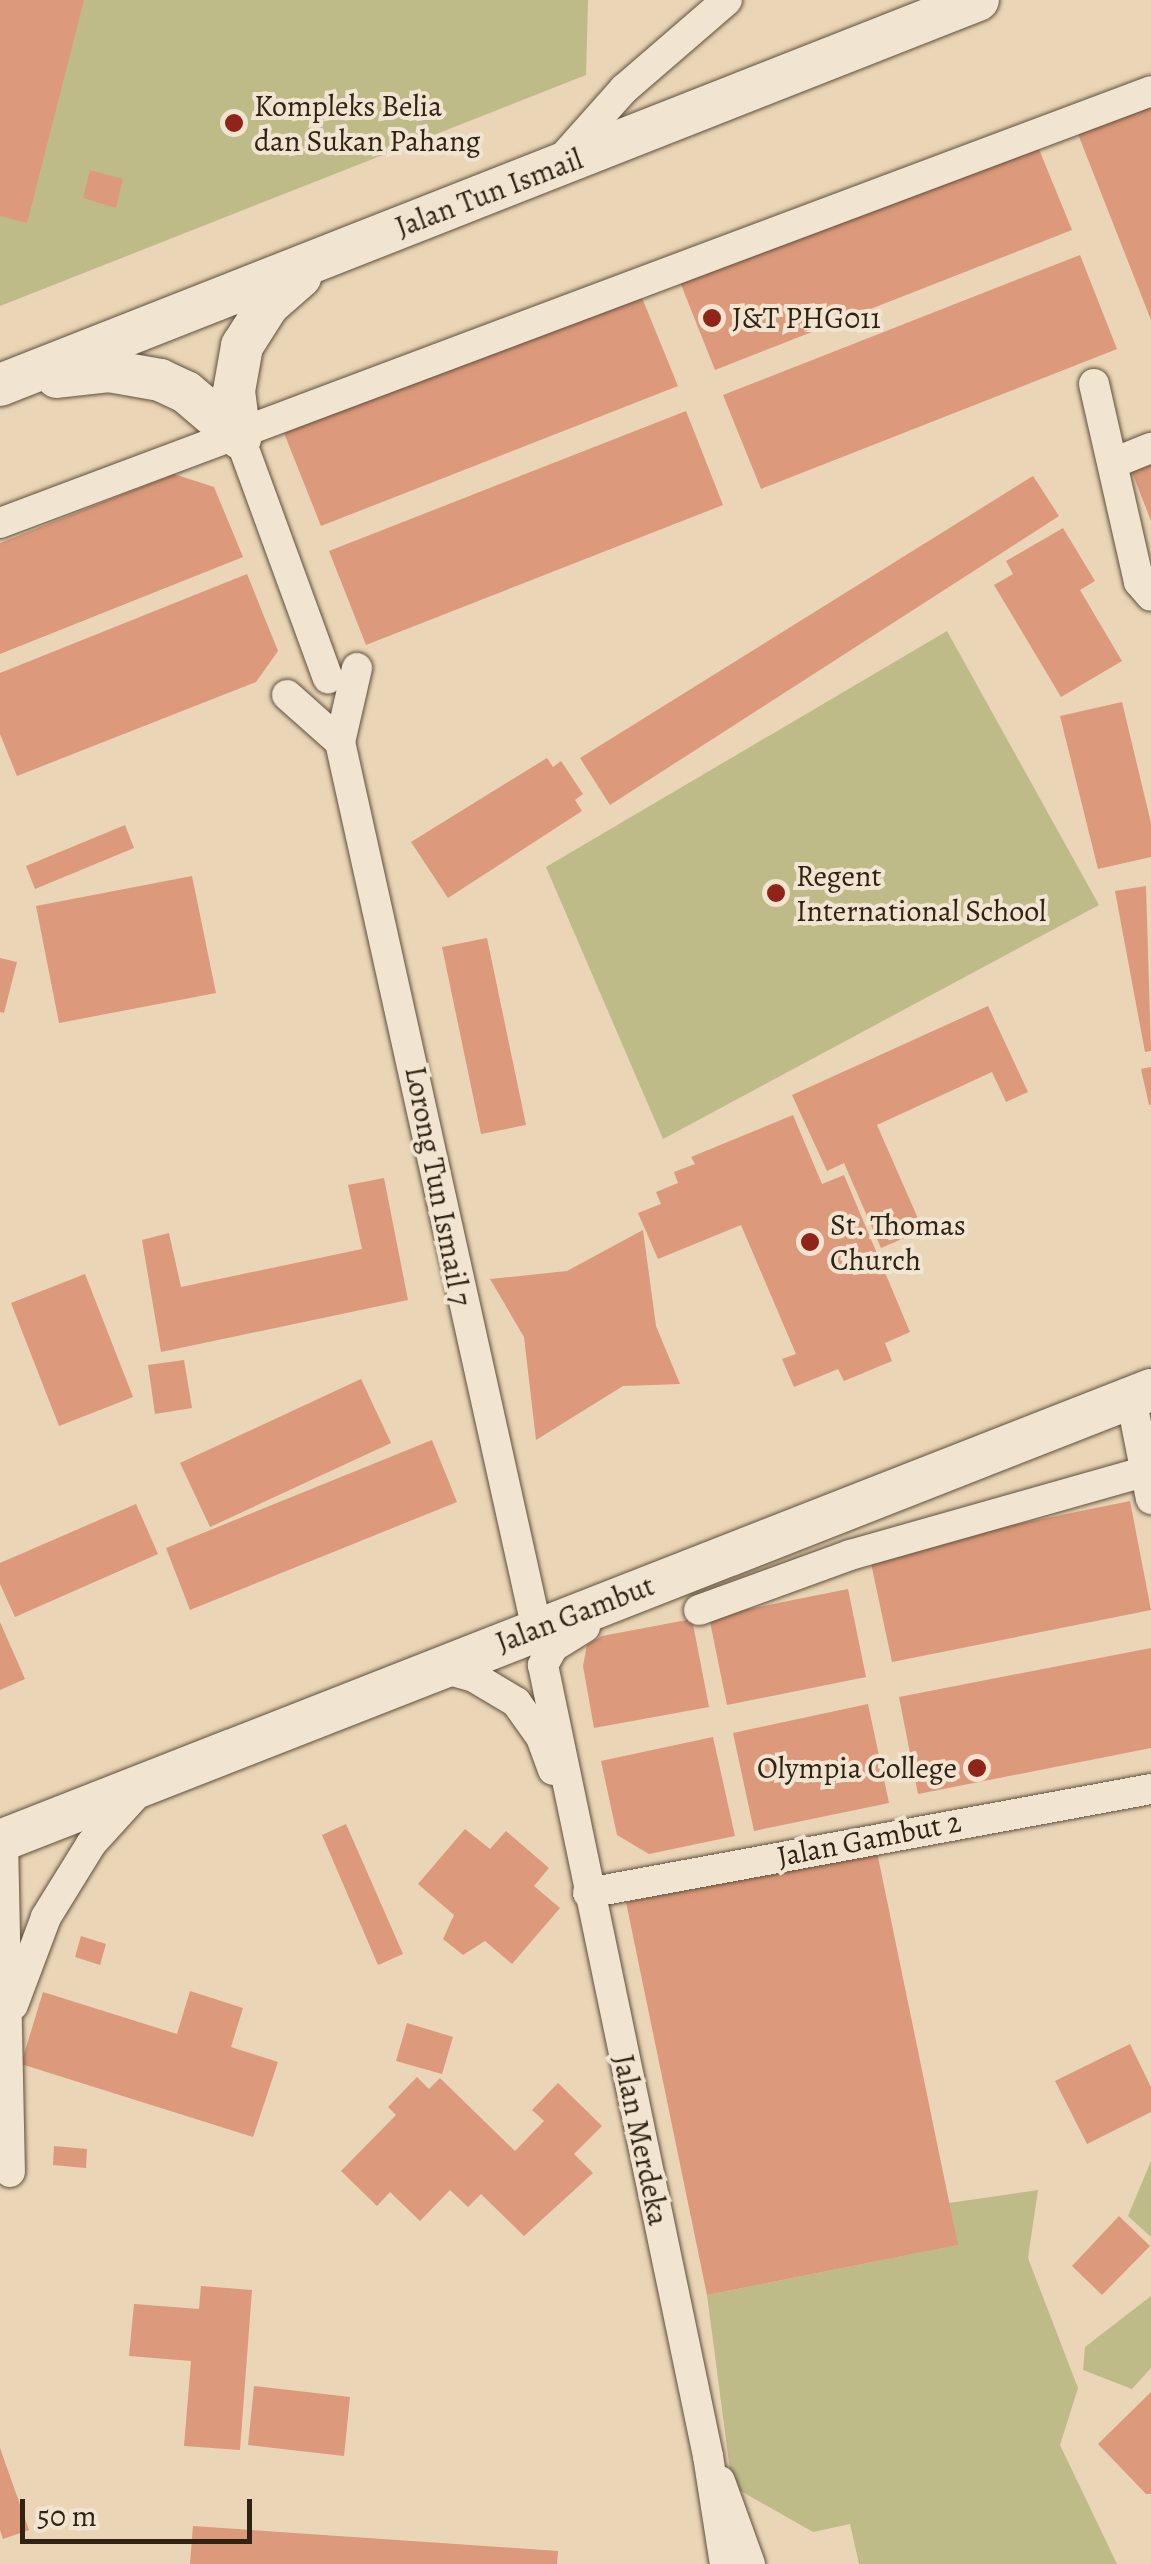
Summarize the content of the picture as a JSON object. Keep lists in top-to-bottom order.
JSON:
{
  "streets": {
    "main road": ["Jalan Tun Ismail", "Jalan Gambut"],
    "street": ["Lorong Tun Ismail 7", "Jalan Gambut 2", "Jalan Merdeka"]
  },
  "crossings": [
    ["Lorong Tun Ismail 7", "Jalan Gambut"],
    ["Jalan Gambut", "Jalan Merdeka"],
    ["Jalan Gambut 2", "Jalan Merdeka"]
  ],
  "places": [
    "Kompleks Belia dan Sukan Pahang",
    "J&T PHG011",
    "Regent International School",
    "St. Thomas Church",
    "Olympia College"
  ],
  "scale_bar": "50 m"
}
